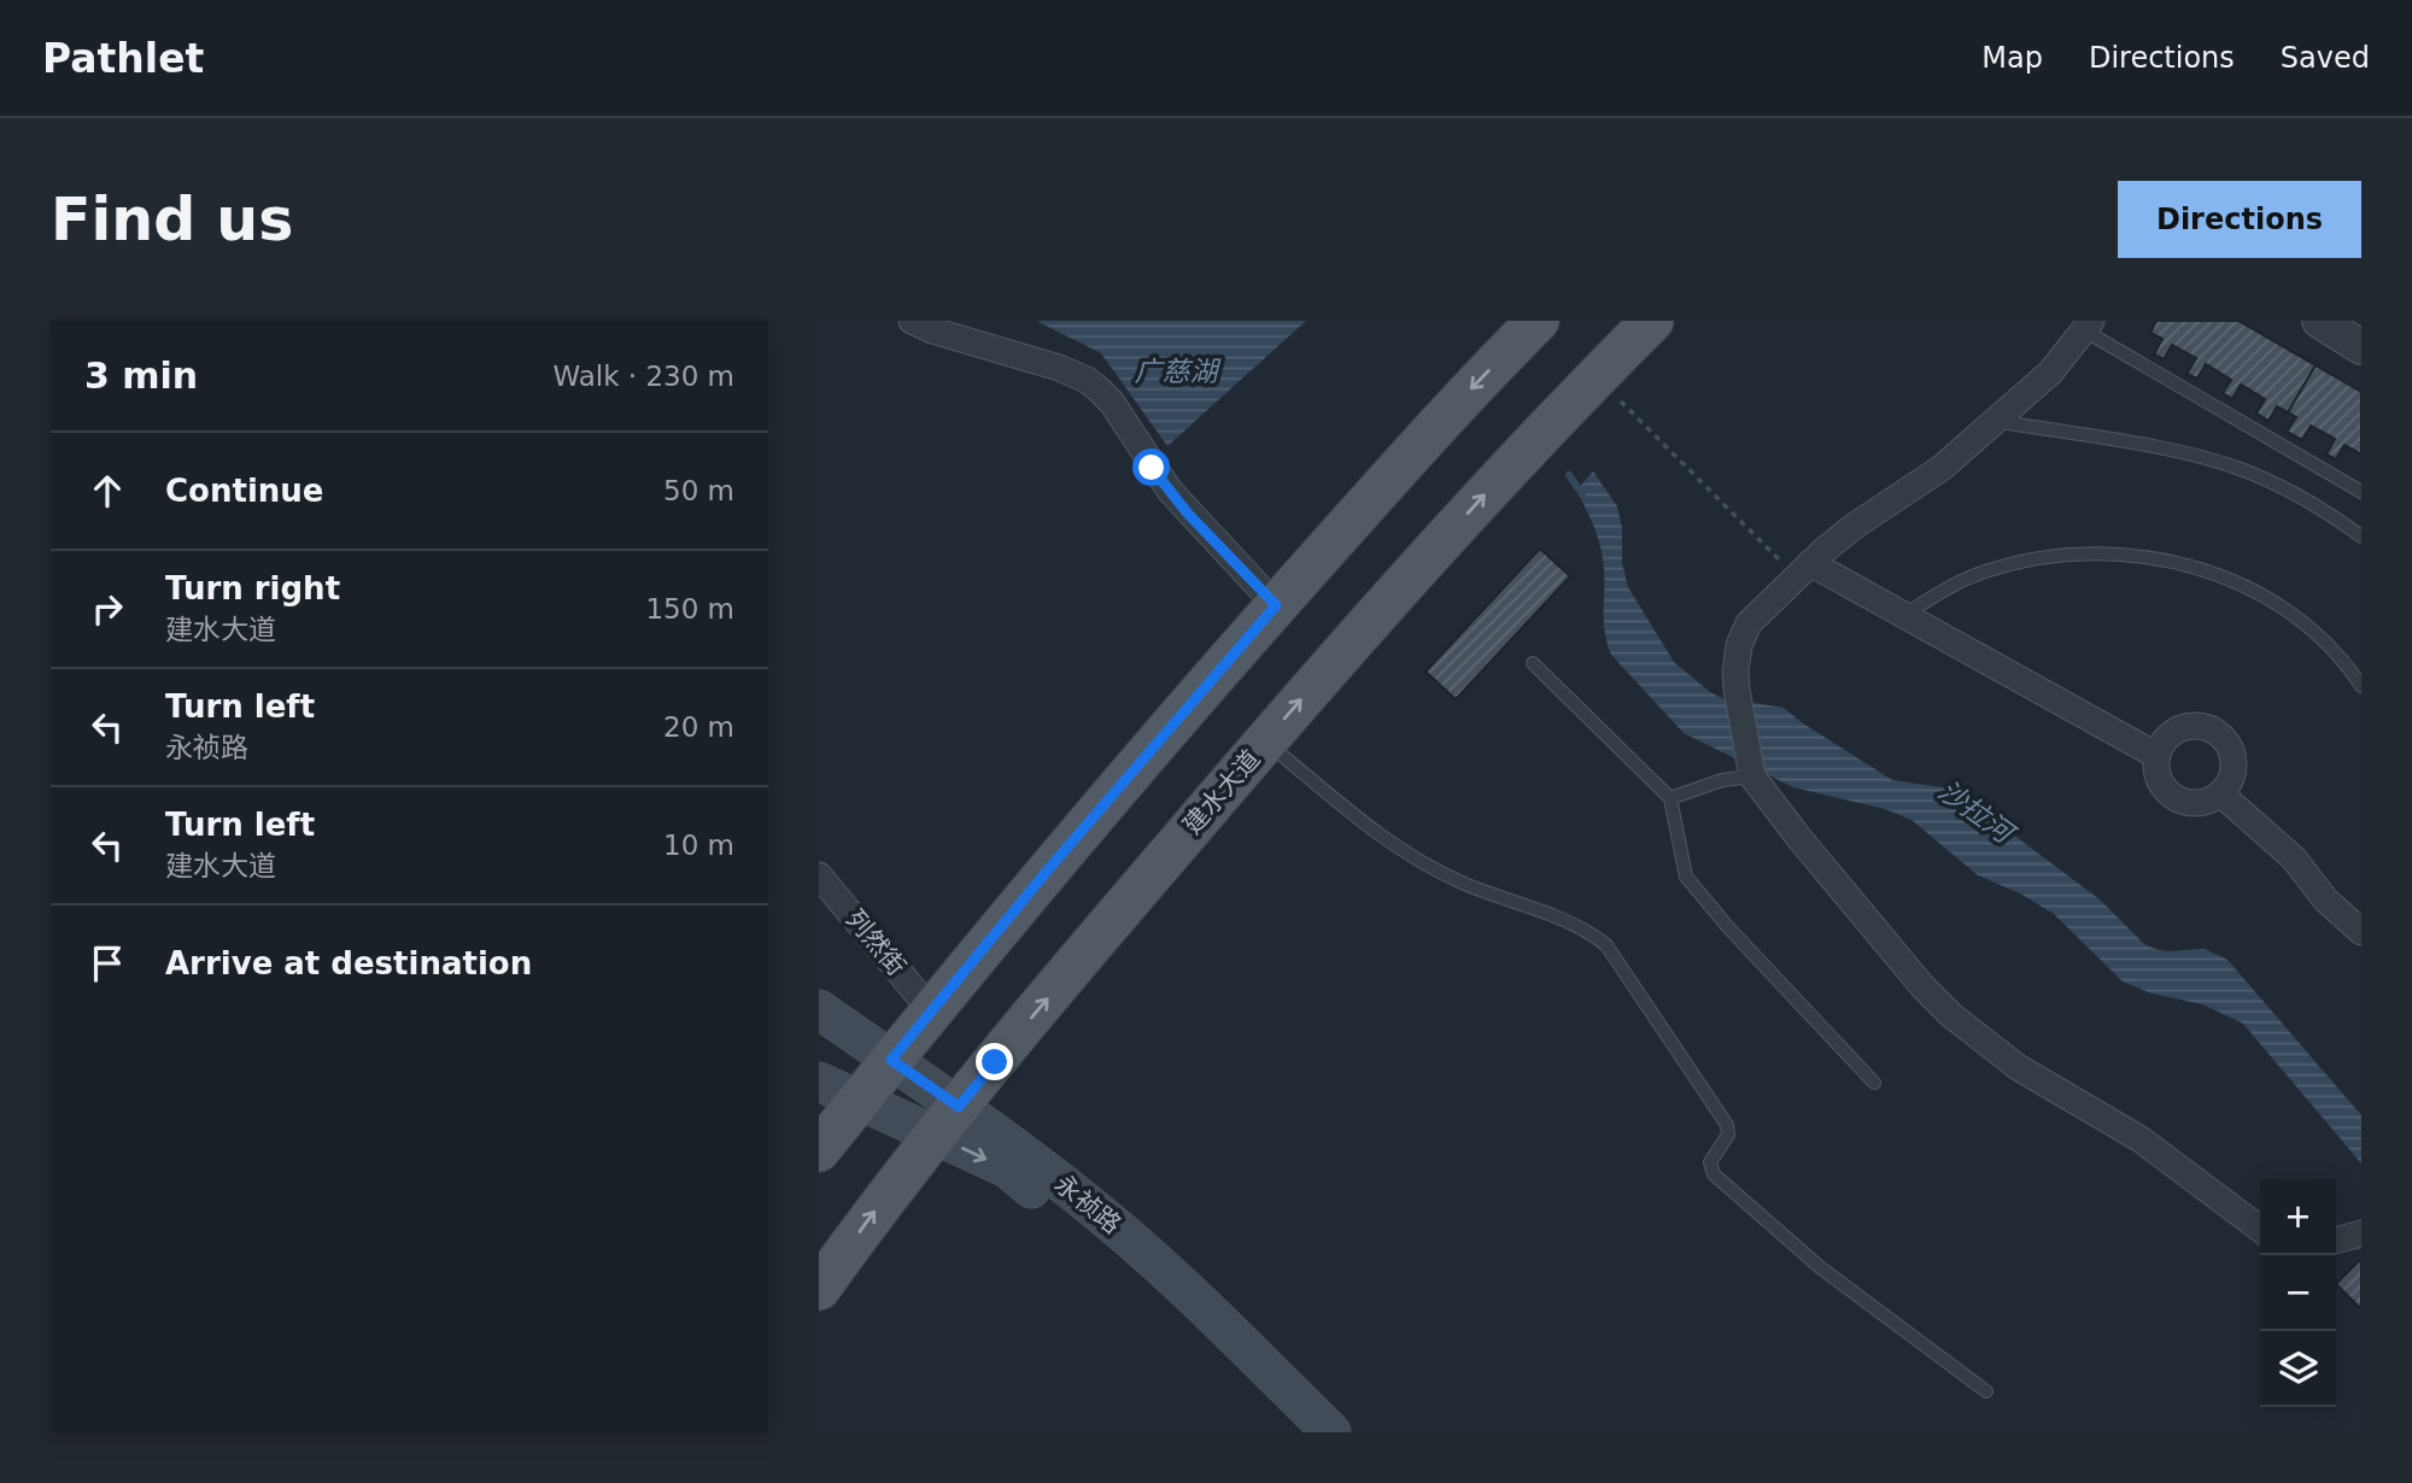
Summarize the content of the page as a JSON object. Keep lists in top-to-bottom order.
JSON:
{
  "streets": {
    "main road": ["建水大道", "永祯路"],
    "street": ["列然街"]
  },
  "crossings": [
    ["建水大道", "永祯路"]
  ],
  "water": ["广慈湖", "沙拉河"],
  "page": {
    "header": "Pathlet",
    "nav": ["Map", "Directions", "Saved"],
    "buttons": "Directions",
    "title": "Find us",
    "heading": ["3 min", "Walk · 230 m"],
    "list": [
      ["Continue", "50 m"],
      ["Turn right", "建水大道", "150 m"],
      ["Turn left", "永祯路", "20 m"],
      ["Turn left", "建水大道", "10 m"],
      "Arrive at destination"
    ],
    "map_buttons": ["+", "−"]
  }
}
